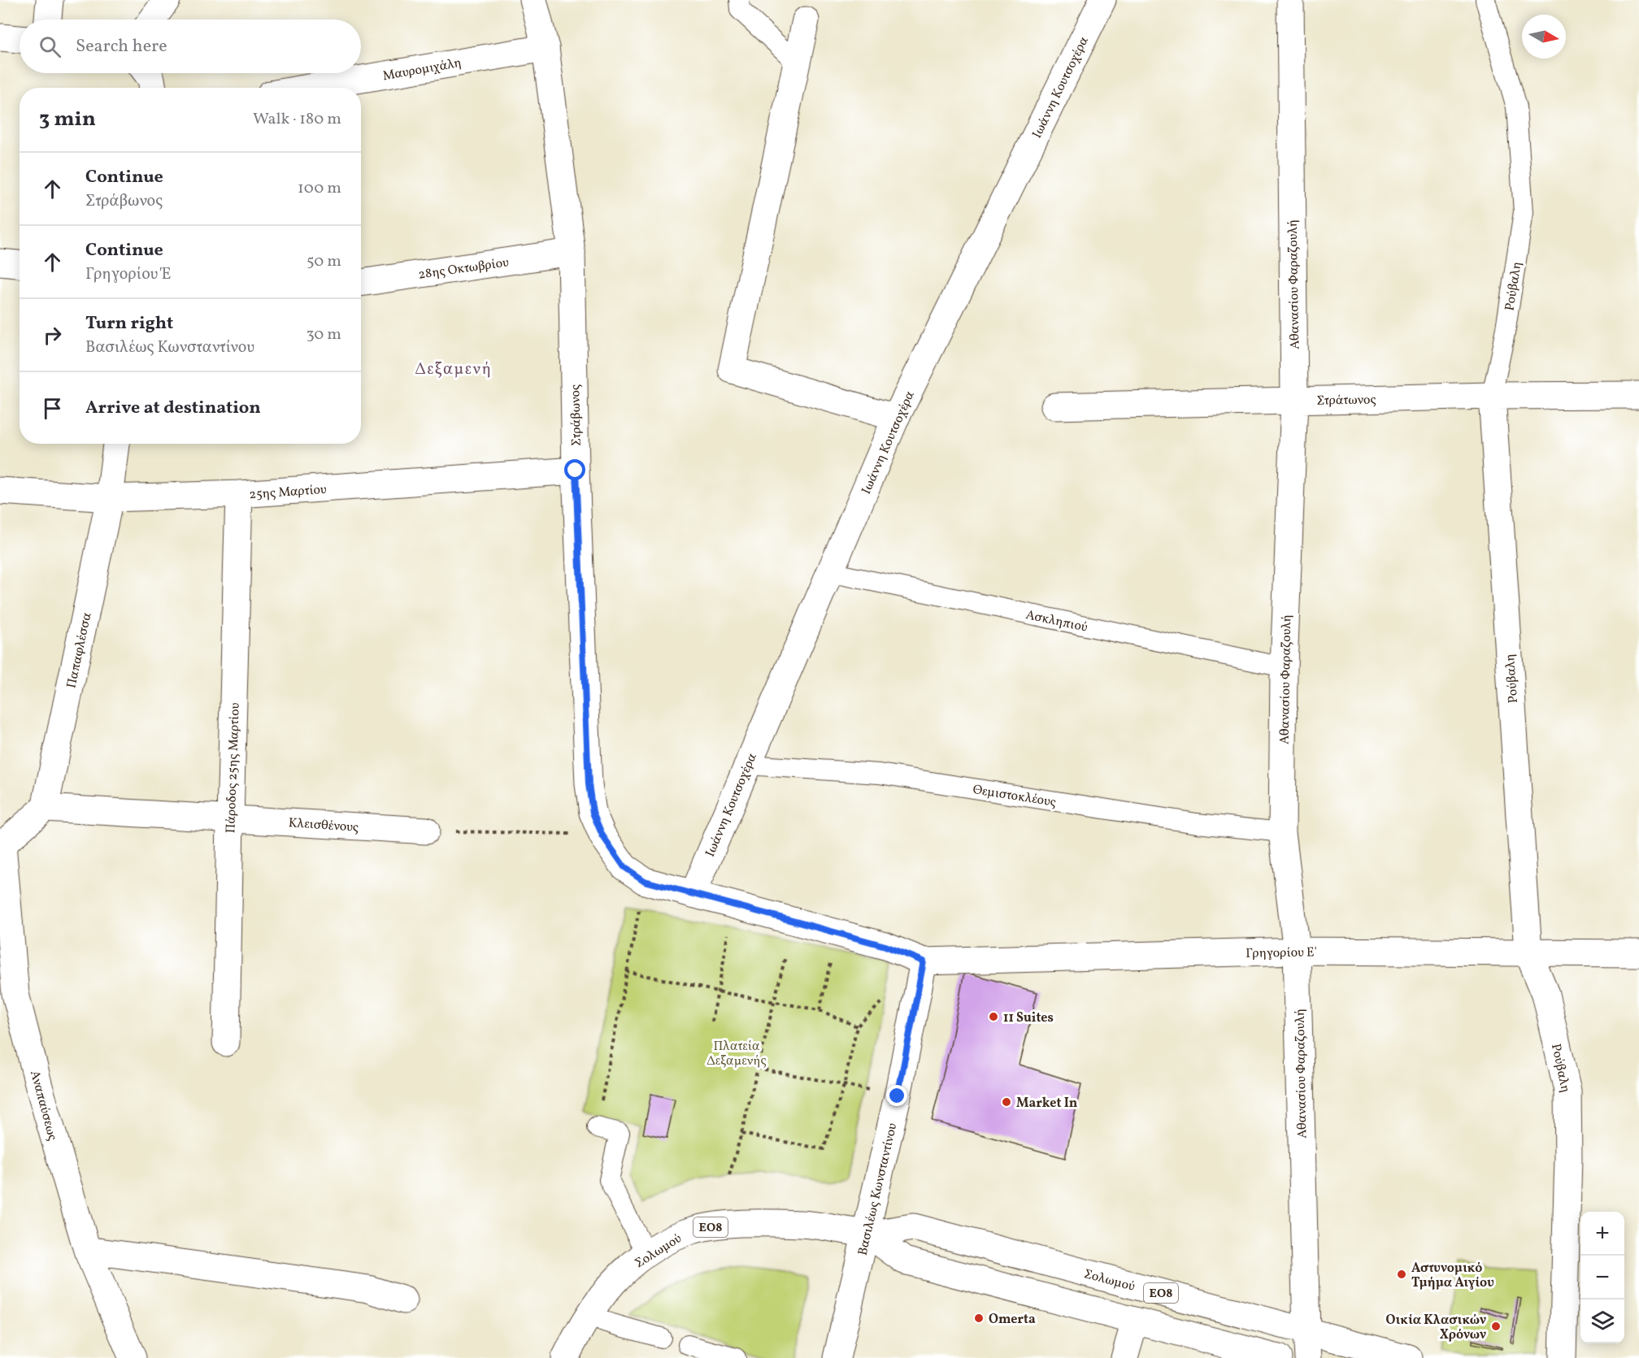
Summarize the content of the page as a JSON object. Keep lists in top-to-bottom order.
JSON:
{
  "streets": {
    "street": [
      "Μαυρομιχάλη",
      "Ιωάννη Κουτσοχέρα",
      "28ης Οκτωβρίου",
      "Αθανασίου Φαραζουλή",
      "Ρούβαλη",
      "Στράτωνος",
      "Στράβωνος",
      "25ης Μαρτίου",
      "Παπαφλέσσα",
      "Πάροδος 25ης Μαρτίου",
      "Κλεισθένους",
      "Γρηγορίου Ε'",
      "Αναπαύσεως",
      "Βασιλέως Κωνσταντίνου",
      "ΕΟ8",
      "Σολωμού"
    ],
    "lane": ["Ασκληπιού", "Θεμιστοκλέους"]
  },
  "crossings": [
    ["Μαυρομιχάλη", "Στράβωνος"],
    ["Ιωάννη Κουτσοχέρα", "Στράβωνος"],
    ["Ιωάννη Κουτσοχέρα", "Ασκληπιού"],
    ["Ιωάννη Κουτσοχέρα", "Θεμιστοκλέους"],
    ["28ης Οκτωβρίου", "Στράβωνος"],
    ["Αθανασίου Φαραζουλή", "Στράτωνος"],
    ["Αθανασίου Φαραζουλή", "Ασκληπιού"],
    ["Αθανασίου Φαραζουλή", "Θεμιστοκλέους"],
    ["Αθανασίου Φαραζουλή", "Γρηγορίου Ε'"],
    ["Αθανασίου Φαραζουλή", "Σολωμού"],
    ["Ρούβαλη", "Στράτωνος"],
    ["Ρούβαλη", "Γρηγορίου Ε'"],
    ["Στράβωνος", "25ης Μαρτίου"],
    ["Στράβωνος", "Γρηγορίου Ε'"],
    ["Στράβωνος", "Βασιλέως Κωνσταντίνου"],
    ["25ης Μαρτίου", "Παπαφλέσσα"],
    ["25ης Μαρτίου", "Πάροδος 25ης Μαρτίου"],
    ["Παπαφλέσσα", "Κλεισθένους"],
    ["Πάροδος 25ης Μαρτίου", "Κλεισθένους"],
    ["Γρηγορίου Ε'", "Βασιλέως Κωνσταντίνου"],
    ["Βασιλέως Κωνσταντίνου", "Σολωμού"],
    ["ΕΟ8", "Σολωμού"]
  ],
  "districts": ["Δεξαμενή"],
  "parks": ["Πλατεία Δεξαμενής"],
  "places": [
    "11 Suites",
    "Market In",
    "Αστυνομικό Τμήμα Αιγίου",
    "Omerta",
    "Οικία Κλασικών Χρόνων"
  ],
  "north": "right",
  "page": {
    "search": "Search here",
    "heading": ["3 min", "Walk · 180 m"],
    "list": [
      ["Continue", "Στράβωνος", "100 m"],
      ["Continue", "Γρηγορίου Έ", "50 m"],
      ["Turn right", "Βασιλέως Κωνσταντίνου", "30 m"],
      "Arrive at destination"
    ],
    "map_buttons": ["+", "−"]
  }
}
